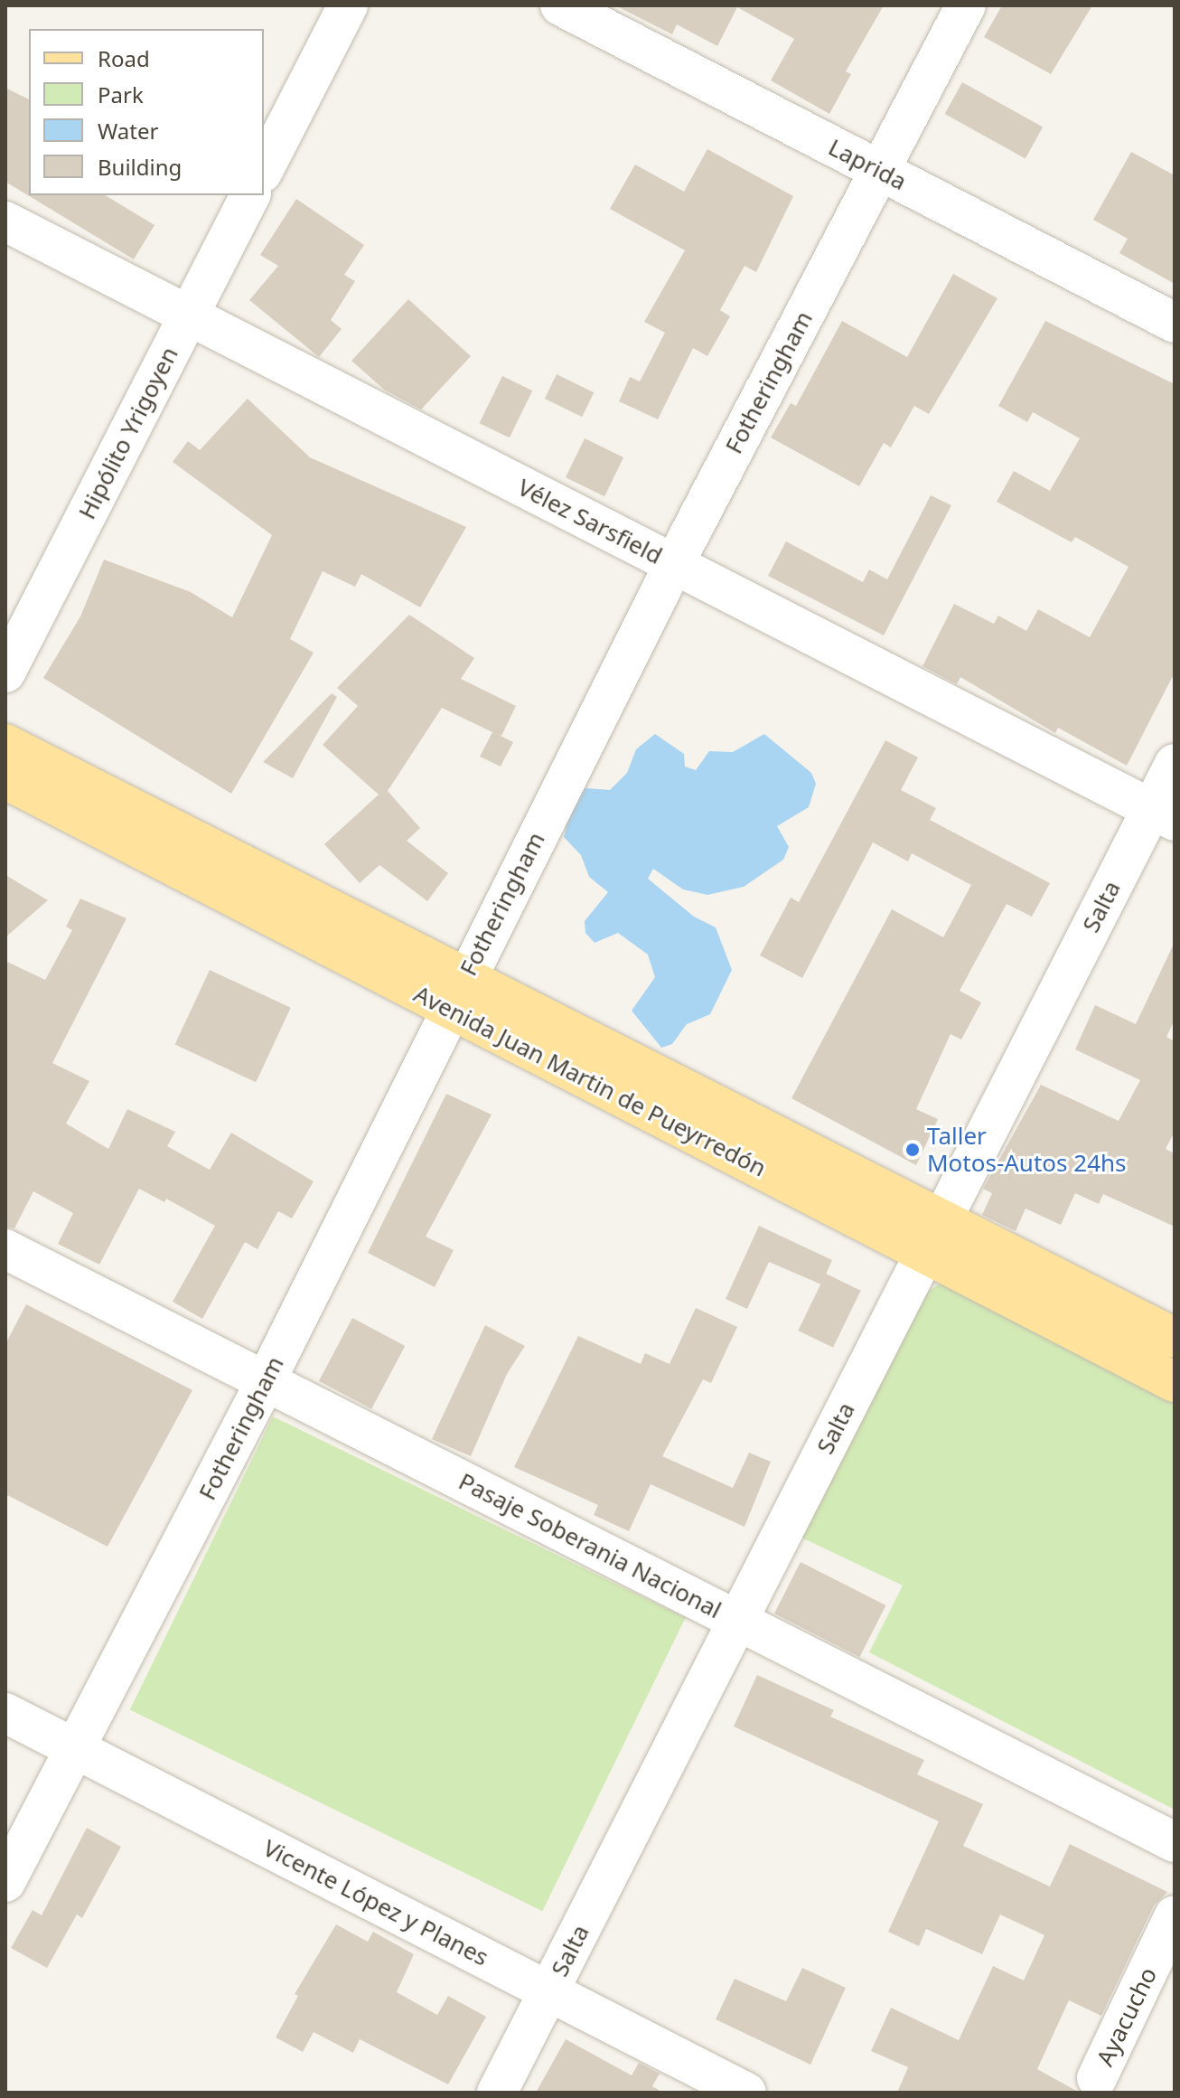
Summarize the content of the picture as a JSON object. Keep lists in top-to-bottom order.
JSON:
{
  "streets": {
    "main road": ["Avenida Juan Martin de Pueyrredón"],
    "street": [
      "Laprida",
      "Fotheringham",
      "Hipólito Yrigoyen",
      "Vélez Sarsfield",
      "Salta",
      "Pasaje Soberania Nacional",
      "Vicente López y Planes",
      "Ayacucho"
    ]
  },
  "crossings": [
    ["Laprida", "Fotheringham"],
    ["Fotheringham", "Vélez Sarsfield"],
    ["Fotheringham", "Avenida Juan Martin de Pueyrredón"],
    ["Fotheringham", "Pasaje Soberania Nacional"],
    ["Fotheringham", "Vicente López y Planes"],
    ["Hipólito Yrigoyen", "Vélez Sarsfield"],
    ["Vélez Sarsfield", "Salta"],
    ["Salta", "Avenida Juan Martin de Pueyrredón"],
    ["Salta", "Pasaje Soberania Nacional"],
    ["Salta", "Vicente López y Planes"]
  ],
  "places": ["Taller Motos-Autos 24hs"],
  "legend": [
    "Road",
    "Park",
    "Water",
    "Building"
  ]
}
